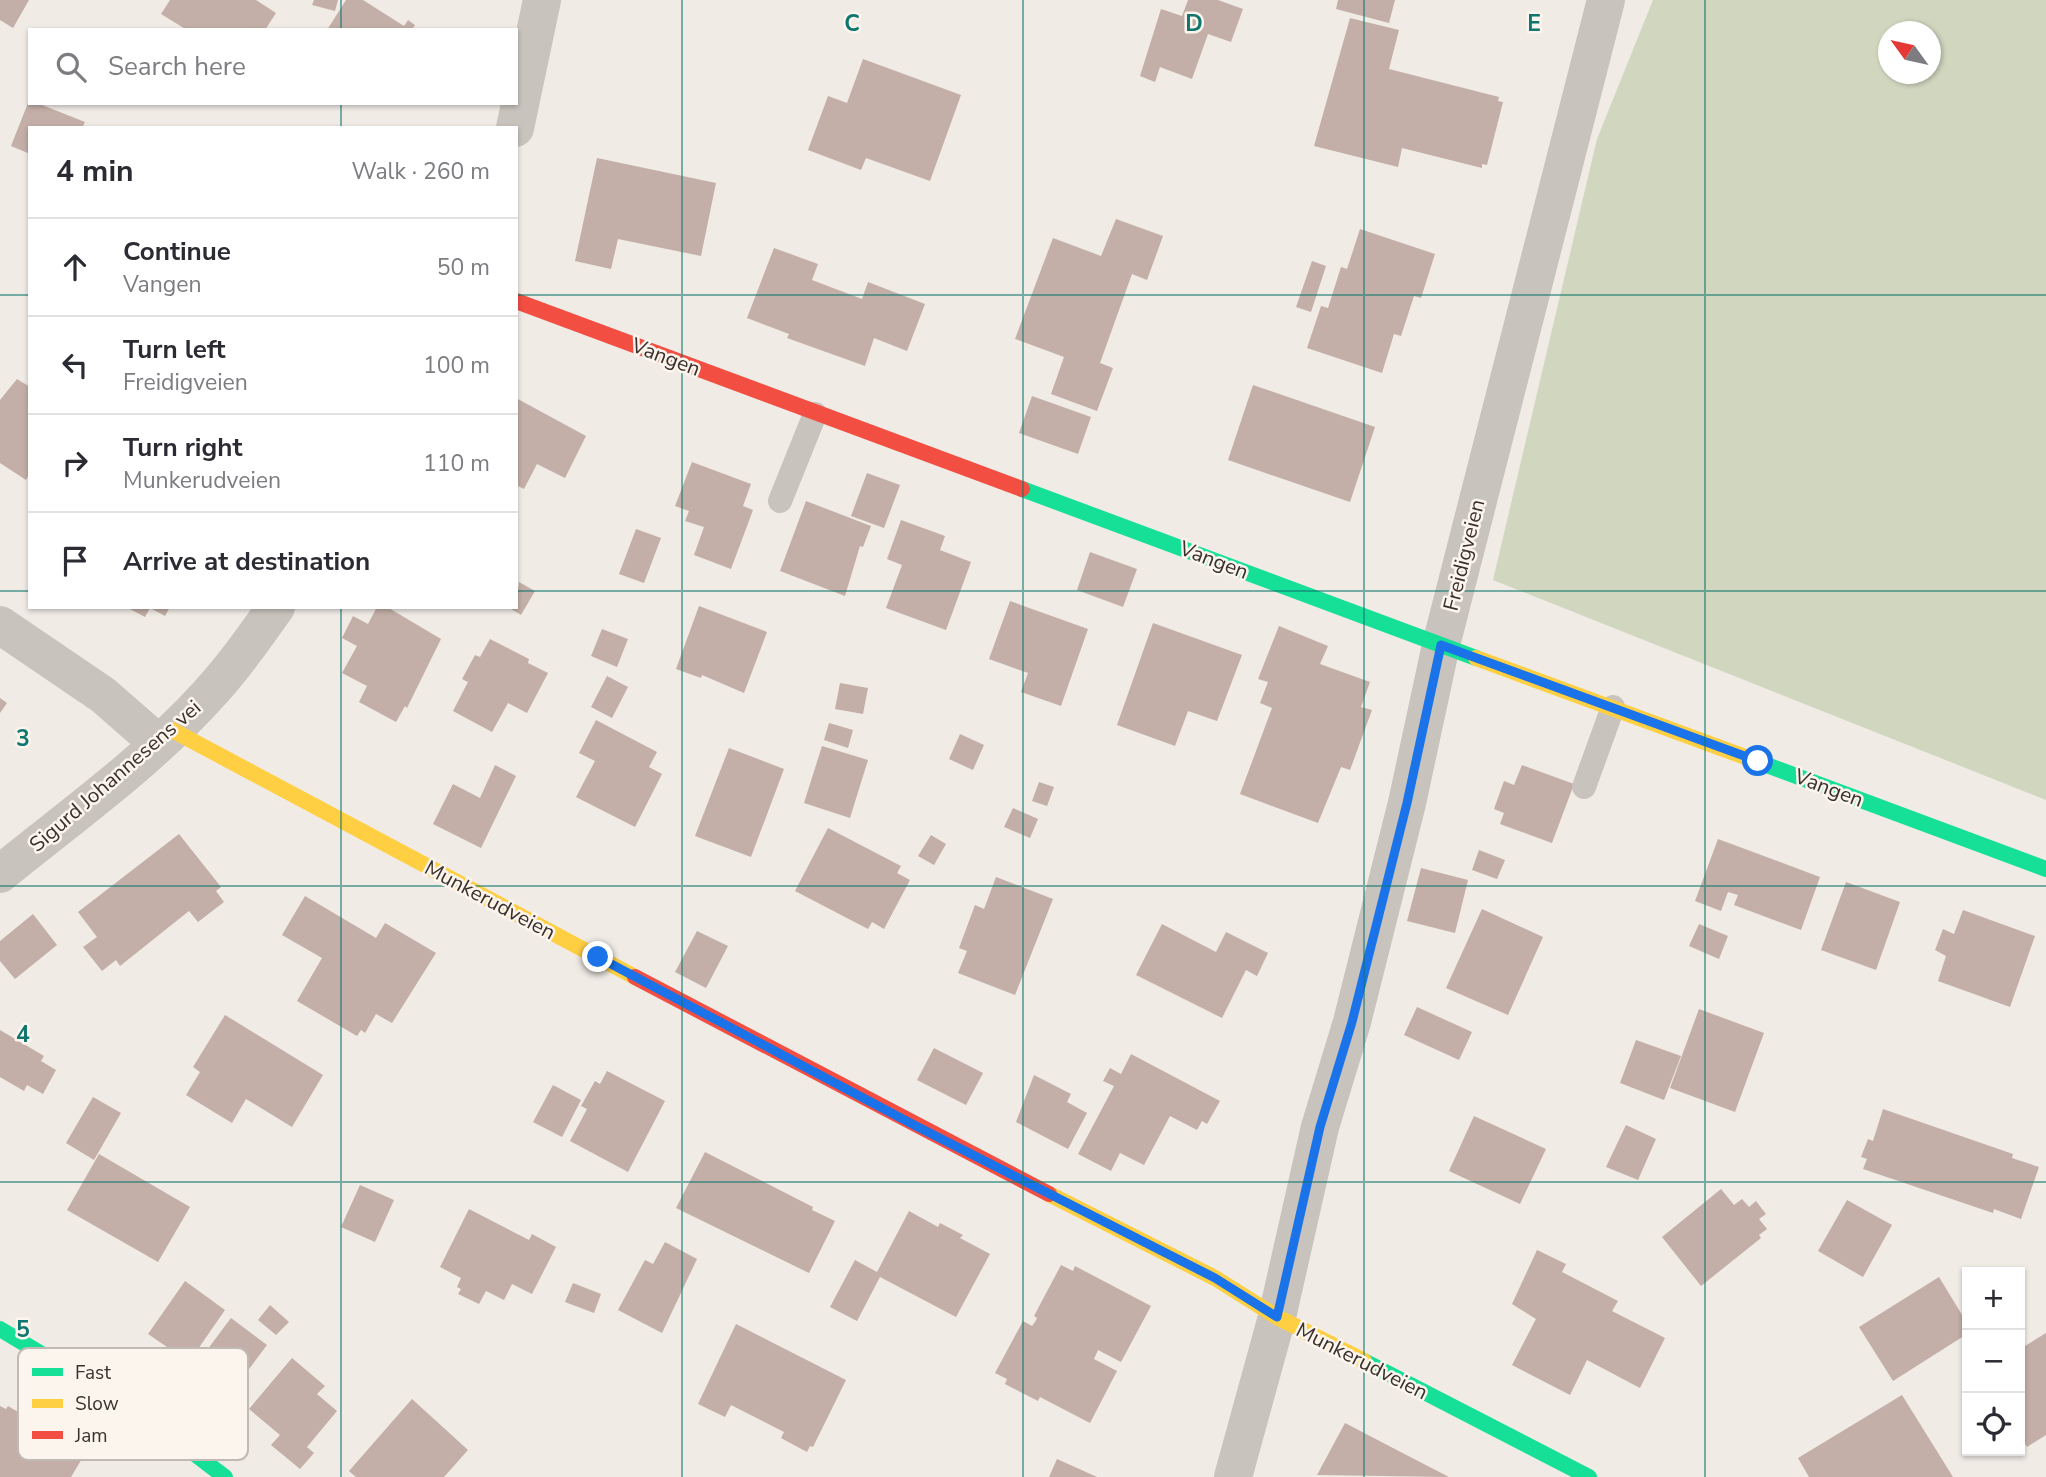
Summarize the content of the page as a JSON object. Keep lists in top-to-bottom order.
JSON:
{
  "streets": {
    "street": [
      "Vangen",
      "Freidigveien",
      "Sigurd Johannesens vei",
      "Munkerudveien"
    ]
  },
  "crossings": [
    ["Vangen", "Freidigveien"],
    ["Freidigveien", "Munkerudveien"],
    ["Sigurd Johannesens vei", "Munkerudveien"]
  ],
  "legend": ["Fast", "Slow", "Jam"],
  "north": "top left",
  "page": {
    "search": "Search here",
    "heading": ["4 min", "Walk · 260 m"],
    "list": [
      ["Continue", "Vangen", "50 m"],
      ["Turn left", "Freidigveien", "100 m"],
      ["Turn right", "Munkerudveien", "110 m"],
      "Arrive at destination"
    ],
    "map_buttons": ["+", "−"]
  },
  "grid": {
    "columns": ["C", "D", "E"],
    "rows": ["3", "4", "5"]
  }
}
